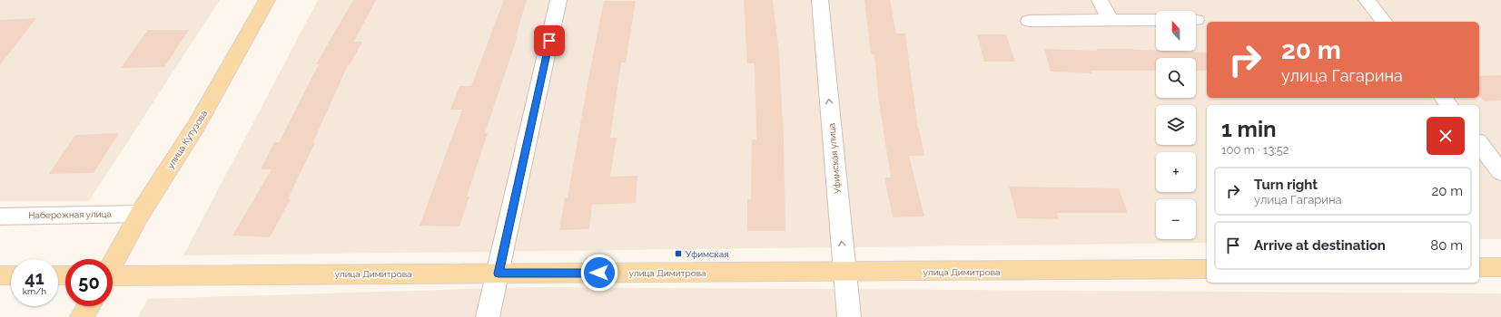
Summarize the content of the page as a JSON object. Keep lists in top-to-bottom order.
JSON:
{
  "streets": {
    "main road": ["улица Кутузова", "улица Димитрова"],
    "street": ["Уфимская улица", "Набережная улица"]
  },
  "crossings": [
    ["улица Кутузова", "Набережная улица"],
    ["Уфимская улица", "улица Димитрова"]
  ],
  "one_way": ["Уфимская улица"],
  "places": {
    "transit": ["Уфимская"]
  },
  "north": "top",
  "page": {
    "map_buttons": ["+", "−"],
    "turn": ["20 m", "улица Гагарина"],
    "heading": ["1 min", "100 m · 13:52"],
    "list": [
      {
        "name": "Turn right",
        "note": "улица Гагарина",
        "value": "20 m"
      },
      {
        "name": "Arrive at destination",
        "value": "80 m"
      }
    ],
    "speed": "41 km/h",
    "limit": "50"
  }
}
